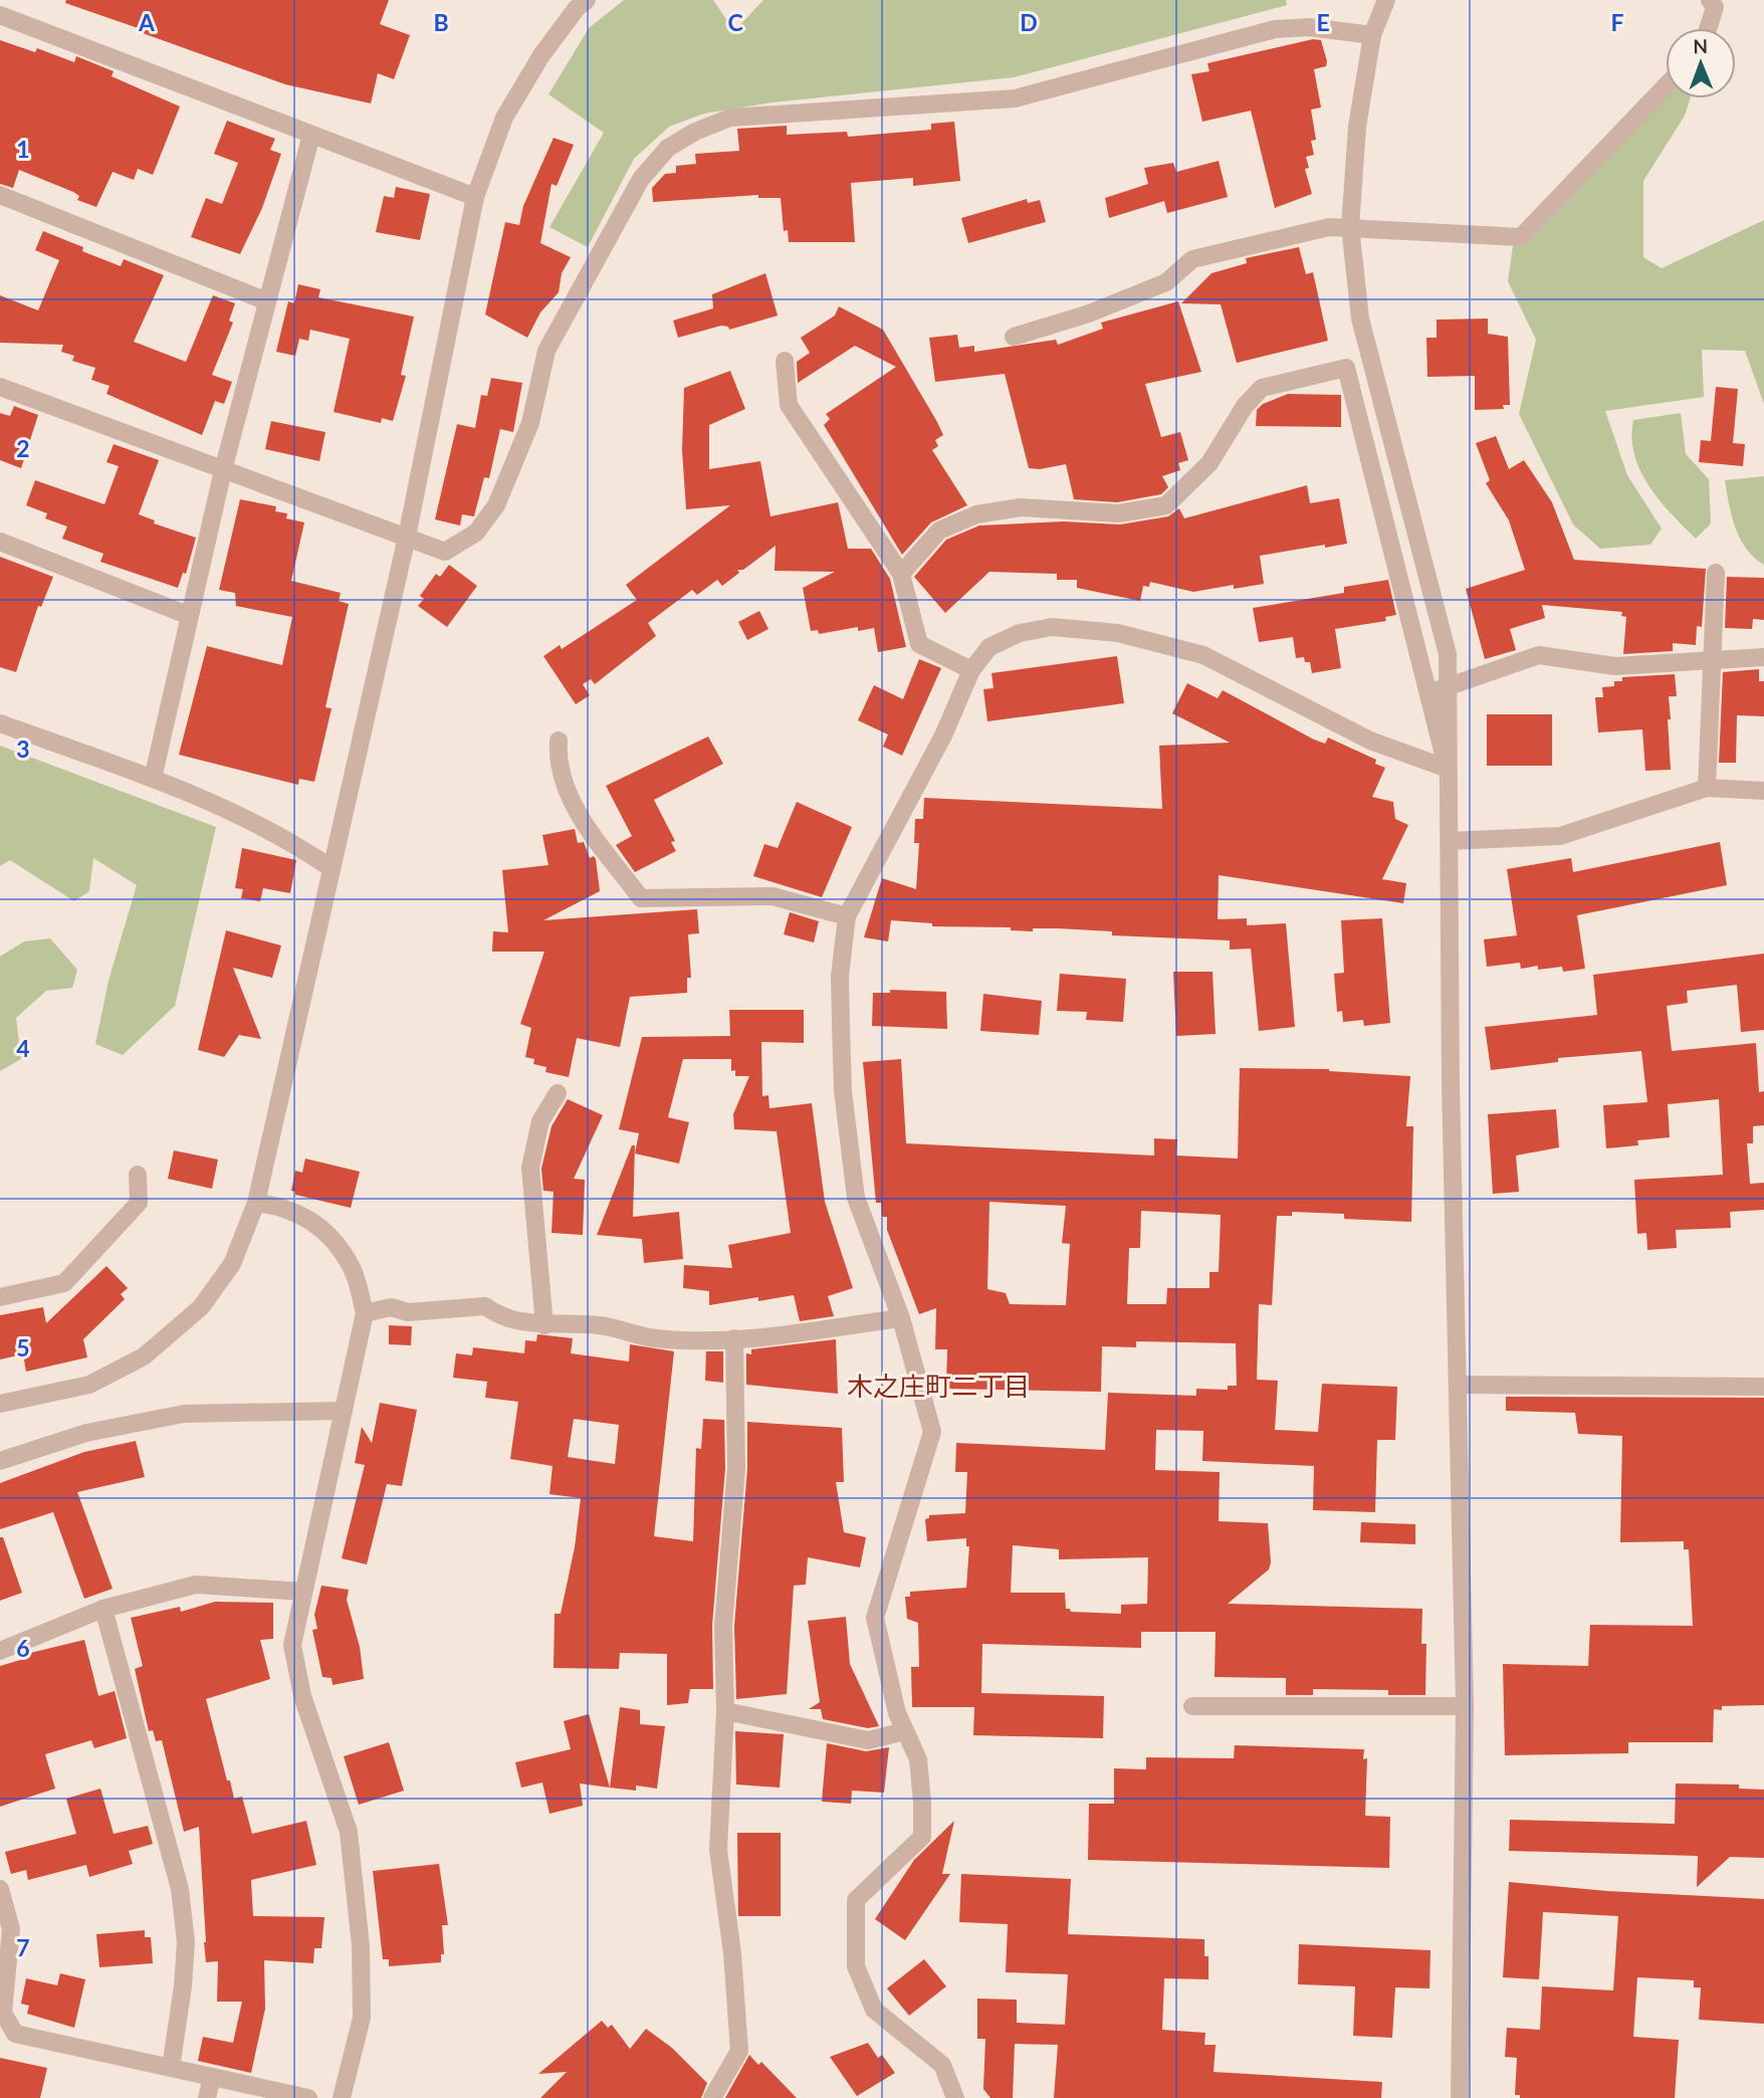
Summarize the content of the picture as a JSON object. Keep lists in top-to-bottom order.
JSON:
{
  "districts": ["木之庄町二丁目"],
  "north": "top",
  "grid": {
    "columns": [
      "A",
      "B",
      "C",
      "D",
      "E",
      "F"
    ],
    "rows": [
      "1",
      "2",
      "3",
      "4",
      "5",
      "6",
      "7"
    ]
  }
}
